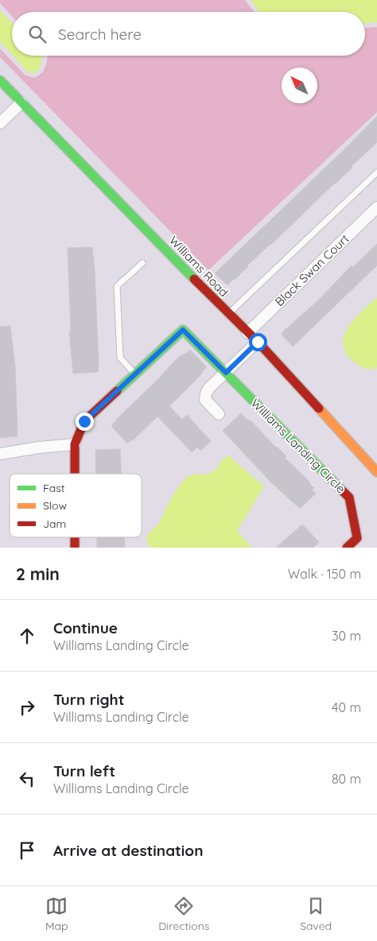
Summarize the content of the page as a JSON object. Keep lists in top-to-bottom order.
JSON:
{
  "streets": {
    "street": ["Williams Road", "Black Swan Court", "Williams Landing Circle"]
  },
  "crossings": [
    ["Williams Road", "Black Swan Court"]
  ],
  "legend": ["Fast", "Slow", "Jam"],
  "north": "top left",
  "page": {
    "search": "Search here",
    "heading": ["2 min", "Walk · 150 m"],
    "list": [
      ["Continue", "Williams Landing Circle", "30 m"],
      ["Turn right", "Williams Landing Circle", "40 m"],
      ["Turn left", "Williams Landing Circle", "80 m"],
      "Arrive at destination"
    ],
    "nav": ["Map", "Directions", "Saved"]
  }
}
